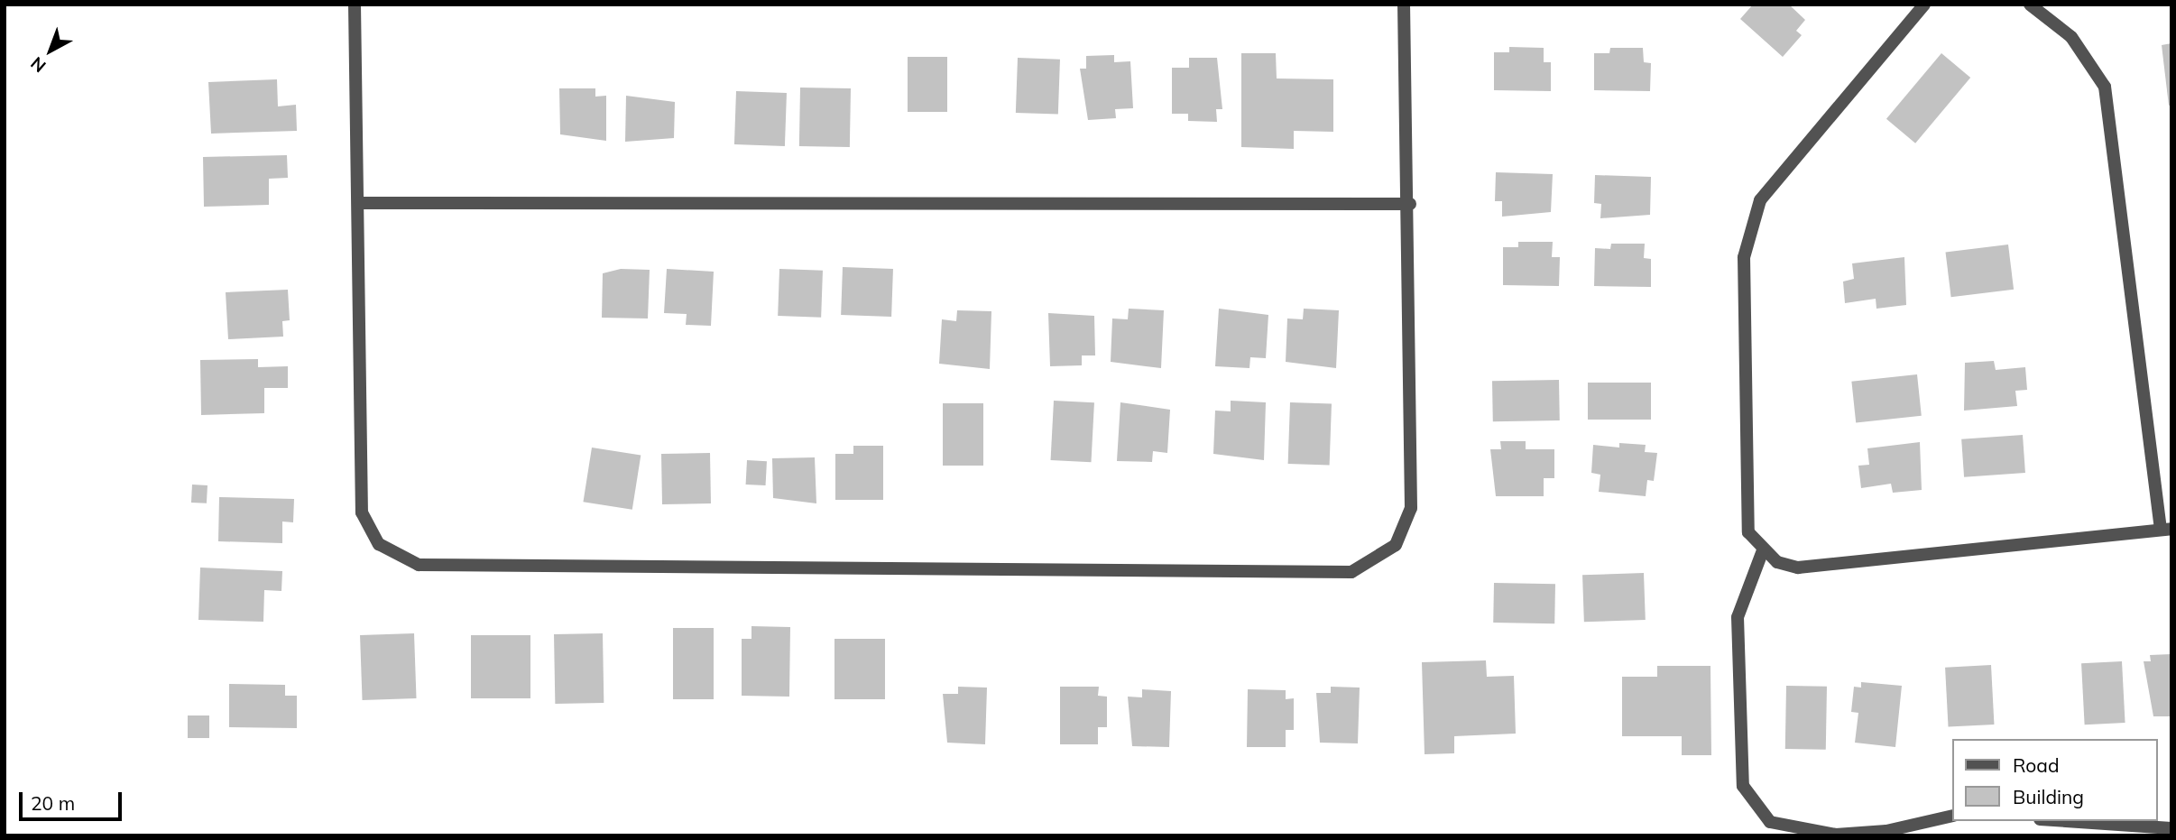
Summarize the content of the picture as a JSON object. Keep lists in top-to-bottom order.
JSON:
{
  "legend": ["Road", "Building"],
  "scale_bar": "20 m",
  "north": "bottom left"
}
